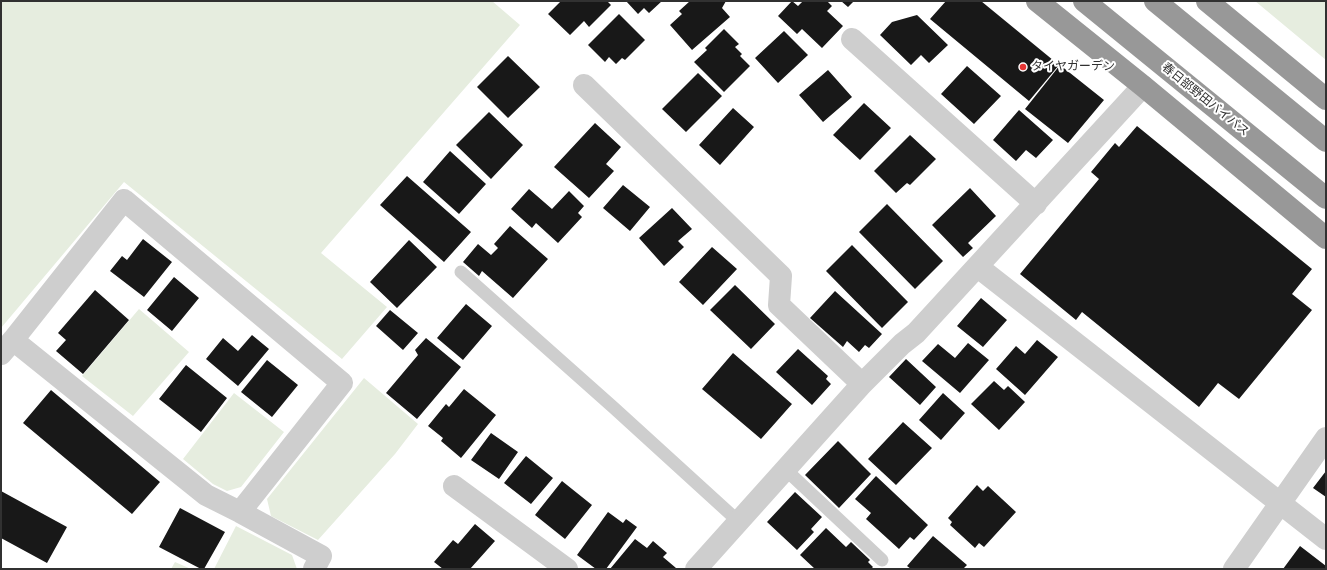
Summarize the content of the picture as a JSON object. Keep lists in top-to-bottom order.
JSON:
{
  "streets": {
    "highway": ["春日部野田バイパス"]
  },
  "places": ["タイヤガーデン"]
}
